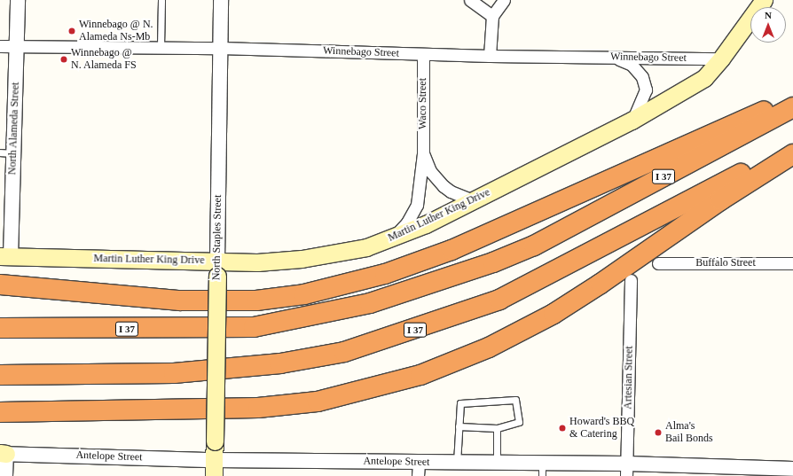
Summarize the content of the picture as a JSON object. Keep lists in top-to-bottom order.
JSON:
{
  "streets": {
    "highway": ["I 37"],
    "main road": ["Martin Luther King Drive", "North Staples Street"],
    "street": [
      "Winnebago Street",
      "Waco Street",
      "North Alameda Street",
      "Buffalo Street",
      "Artesian Street",
      "Antelope Street"
    ]
  },
  "crossings": [
    ["Winnebago Street", "Waco Street"],
    ["Winnebago Street", "North Alameda Street"],
    ["Winnebago Street", "Martin Luther King Drive"],
    ["Winnebago Street", "North Staples Street"],
    ["Waco Street", "Martin Luther King Drive"],
    ["North Alameda Street", "Martin Luther King Drive"],
    ["Martin Luther King Drive", "North Staples Street"],
    ["North Staples Street", "Antelope Street"],
    ["Artesian Street", "Antelope Street"]
  ],
  "places": [
    "Winnebago @ N. Alameda Ns-Mb",
    "Winnebago @ N. Alameda FS",
    "Howard's BBQ & Catering",
    "Alma's Bail Bonds"
  ],
  "north": "top"
}
